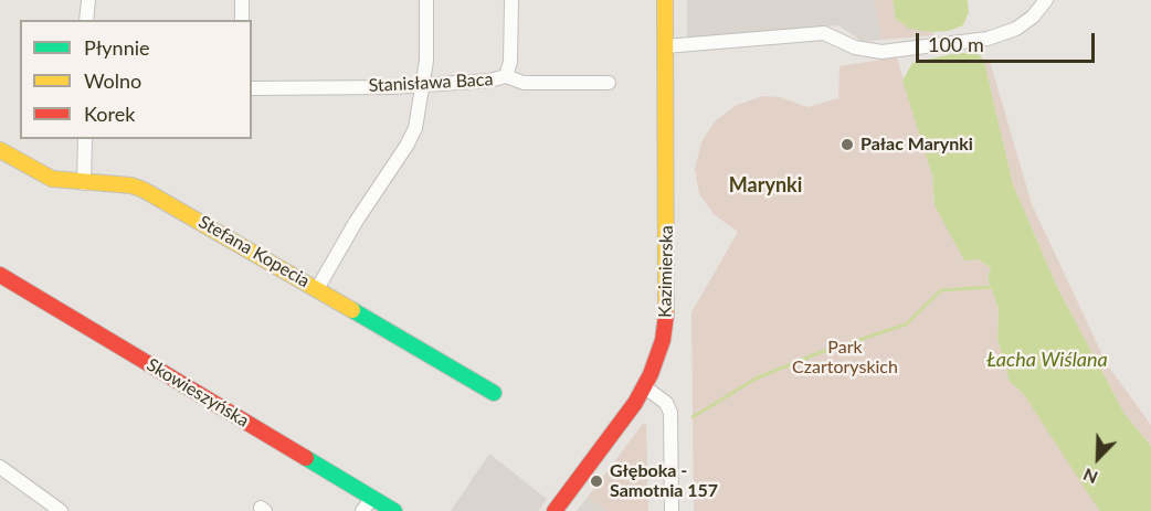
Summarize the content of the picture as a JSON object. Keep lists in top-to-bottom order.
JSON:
{
  "streets": {
    "street": [
      "Stanisława Baca",
      "Stefana Kopecia",
      "Kazimierska",
      "Skowieszyńska"
    ]
  },
  "districts": ["Marynki"],
  "water": ["Łacha Wiślana"],
  "parks": ["Park Czartoryskich"],
  "places": ["Pałac Marynki", "Głęboka - Samotnia 157"],
  "legend": ["Płynnie", "Wolno", "Korek"],
  "scale_bar": "100 m",
  "north": "bottom left"
}
